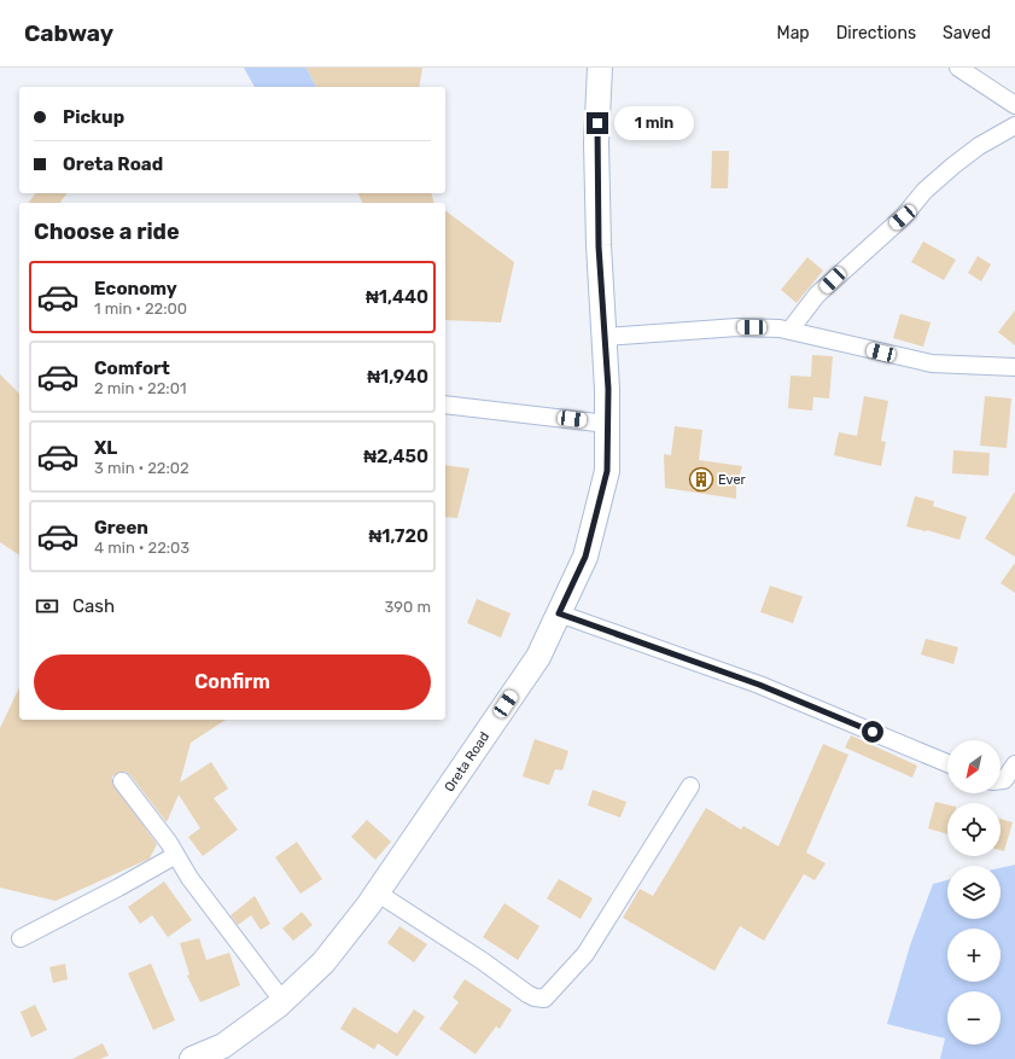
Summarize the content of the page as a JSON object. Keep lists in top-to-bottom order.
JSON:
{
  "streets": {
    "street": ["Oreta Road"]
  },
  "places": {
    "building": ["Ever"]
  },
  "north": "bottom left",
  "page": {
    "header": "Cabway",
    "nav": ["Map", "Directions", "Saved"],
    "banner": ["Pickup", "Oreta Road"],
    "bubble": "1 min",
    "heading": "Choose a ride",
    "list": [
      {
        "name": "Economy",
        "note": "1 min · 22:00",
        "value": "₦1,440"
      },
      {
        "name": "Comfort",
        "note": "2 min · 22:01",
        "value": "₦1,940"
      },
      {
        "name": "XL",
        "note": "3 min · 22:02",
        "value": "₦2,450"
      },
      {
        "name": "Green",
        "note": "4 min · 22:03",
        "value": "₦1,720"
      }
    ],
    "pay": ["Cash", "390 m"],
    "buttons": "Confirm",
    "map_buttons": ["+", "−"]
  }
}
